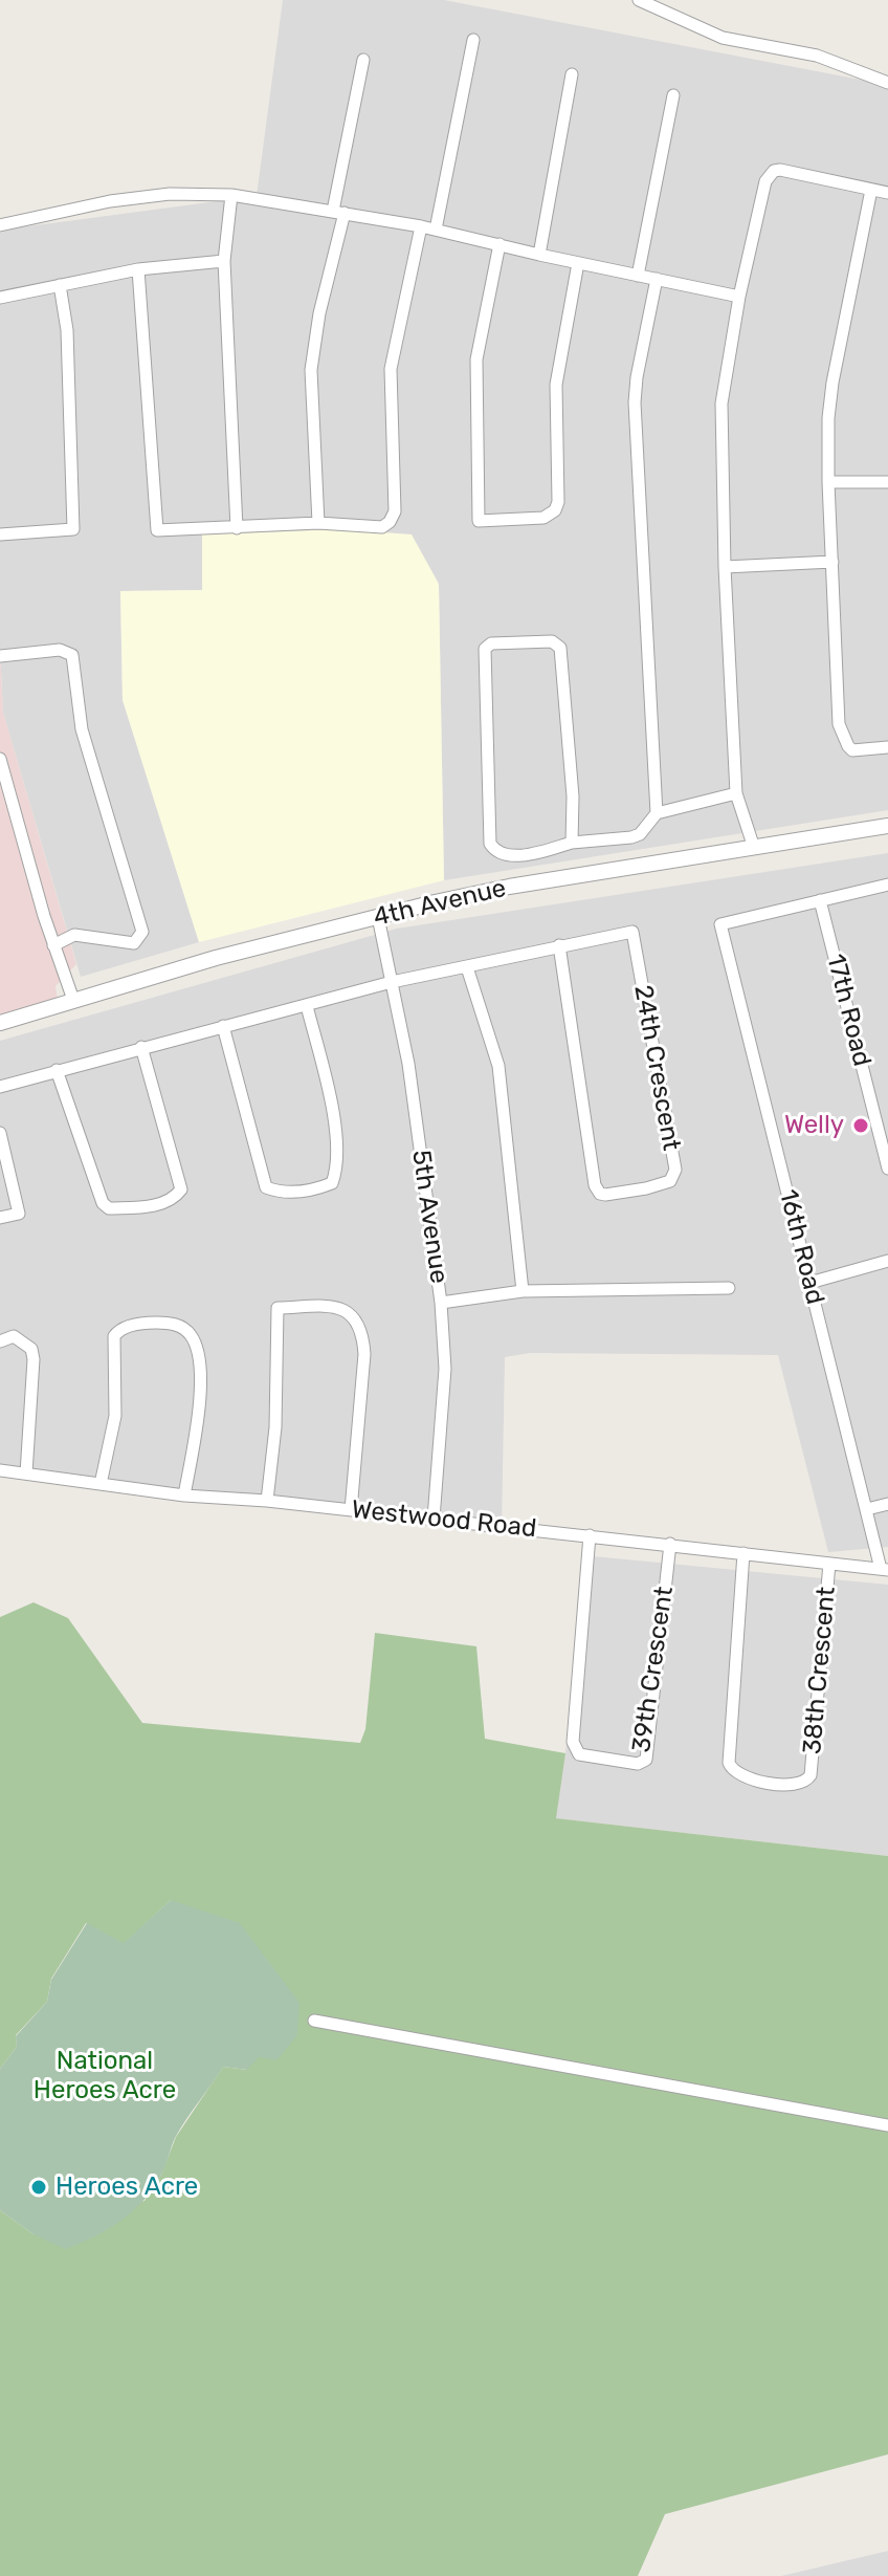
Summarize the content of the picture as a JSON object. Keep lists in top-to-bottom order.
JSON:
{
  "streets": {
    "street": [
      "4th Avenue",
      "17th Road",
      "24th Crescent",
      "5th Avenue",
      "16th Road",
      "Westwood Road",
      "39th Crescent",
      "38th Crescent"
    ]
  },
  "crossings": [
    ["4th Avenue", "5th Avenue"],
    ["17th Road", "16th Road"],
    ["5th Avenue", "Westwood Road"],
    ["16th Road", "Westwood Road"],
    ["Westwood Road", "39th Crescent"],
    ["Westwood Road", "38th Crescent"]
  ],
  "parks": ["National Heroes Acre"],
  "places": ["Welly", "Heroes Acre"]
}
